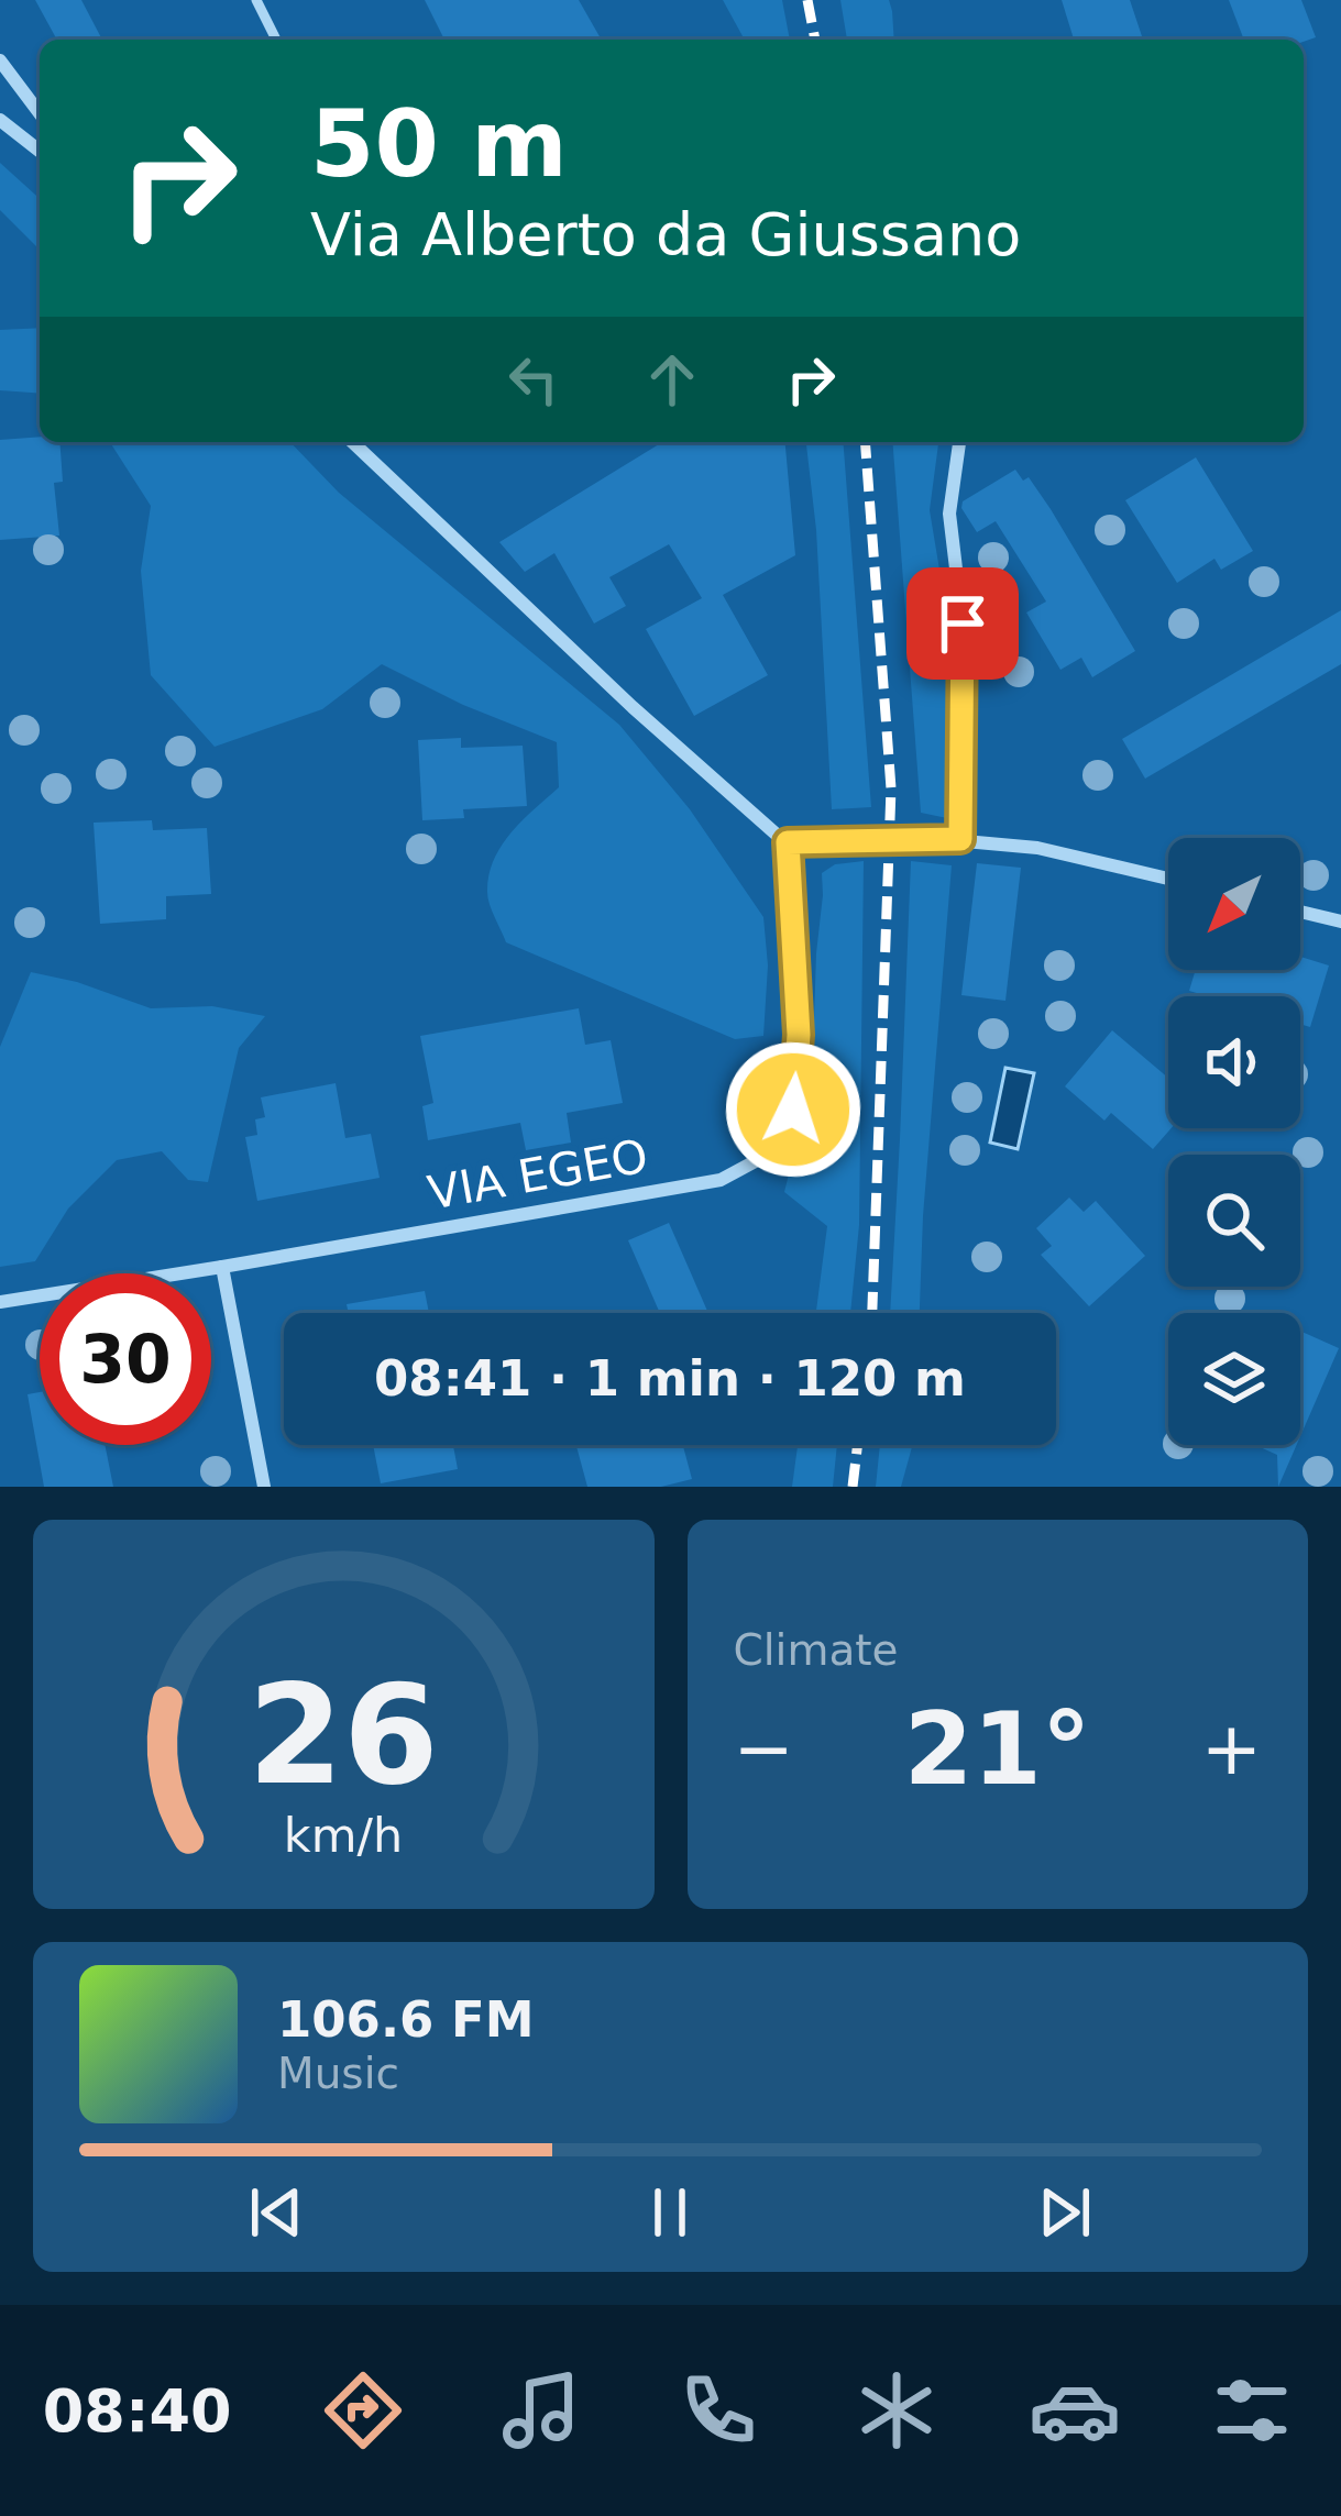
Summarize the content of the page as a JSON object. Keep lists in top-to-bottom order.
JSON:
{
  "streets": {
    "street": ["VIA EGEO"]
  },
  "north": "bottom left",
  "page": {
    "turn": ["50 m", "Via Alberto da Giussano"],
    "limit": "30",
    "trip": "08:41 · 1 min · 120 m",
    "tile": "Climate",
    "heat": ["−", "21°", "+"],
    "song": ["106.6 FM", "Music"],
    "tabs": "08:40",
    "gauge": ["26", "km/h"]
  }
}
